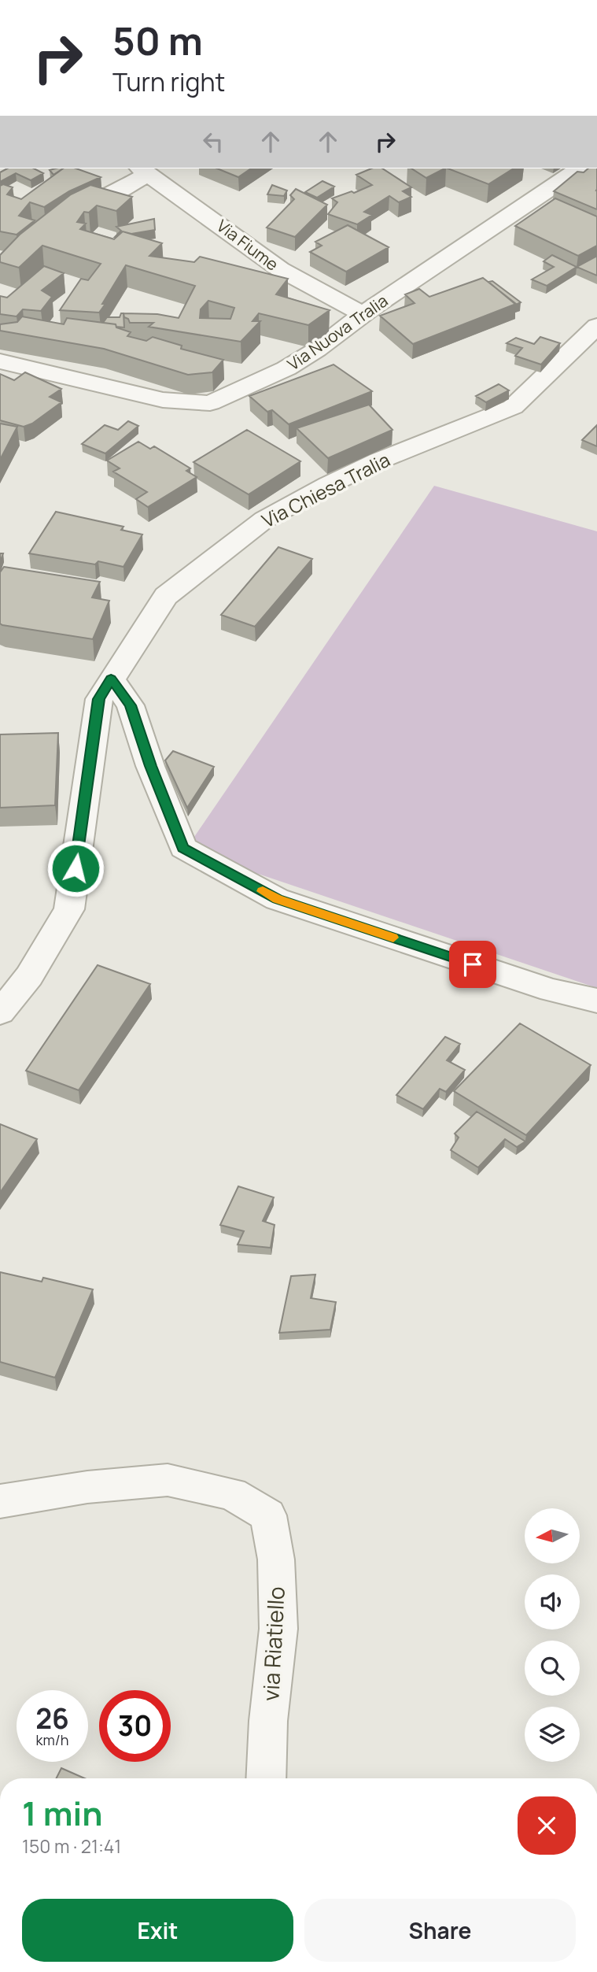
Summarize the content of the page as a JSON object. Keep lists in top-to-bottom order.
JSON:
{
  "streets": {
    "street": [
      "Via Fiume",
      "Via Nuova Tralia",
      "Via Chiesa Tralia",
      "via Riatiello"
    ]
  },
  "crossings": [
    ["Via Fiume", "Via Nuova Tralia"]
  ],
  "north": "left",
  "page": {
    "turn": ["50 m", "Turn right"],
    "speed": "26 km/h",
    "limit": "30",
    "heading": ["1 min", "150 m · 21:41"],
    "buttons": ["Exit", "Share"]
  }
}
